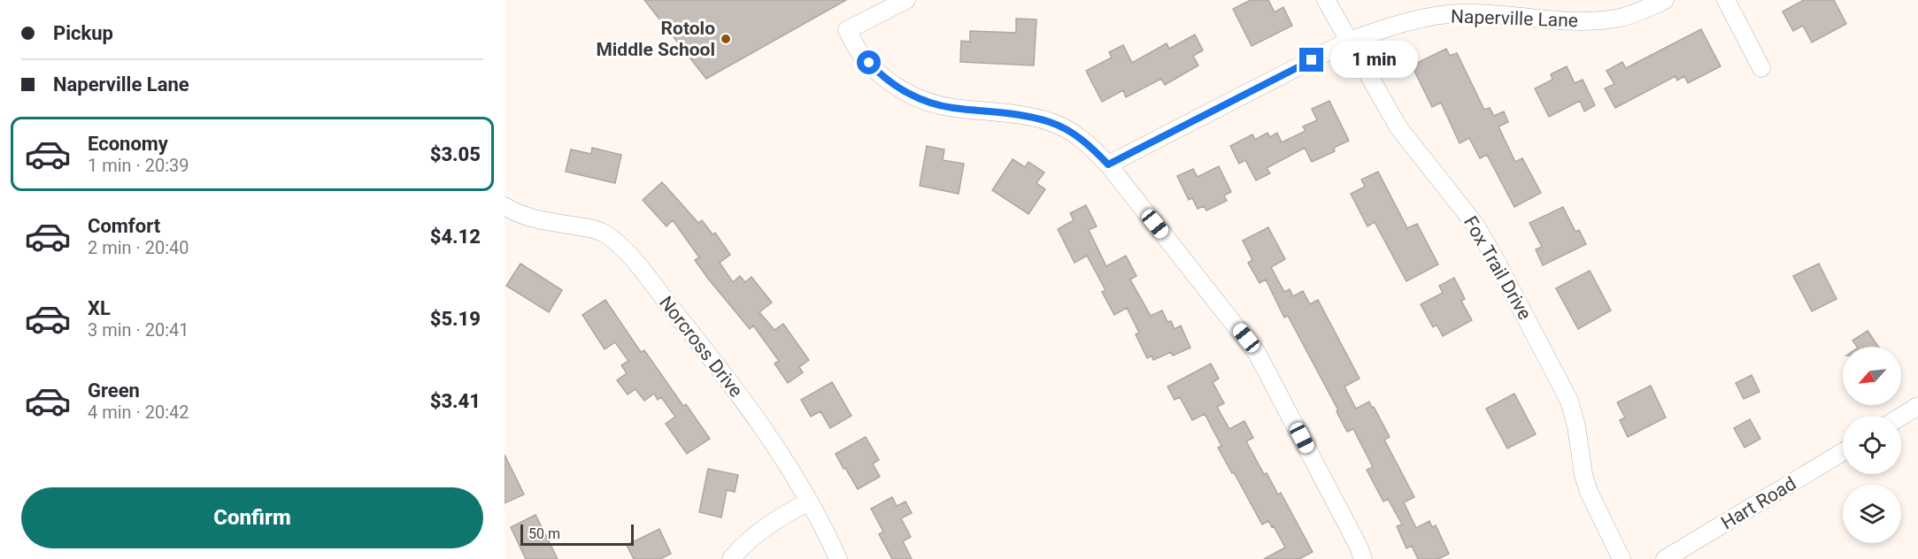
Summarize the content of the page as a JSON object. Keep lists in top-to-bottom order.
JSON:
{
  "streets": {
    "street": [
      "Naperville Lane",
      "Fox Trail Drive",
      "Norcross Drive",
      "Hart Road"
    ]
  },
  "crossings": [
    ["Naperville Lane", "Fox Trail Drive"]
  ],
  "places": ["Rotolo Middle School"],
  "scale_bar": "50 m",
  "north": "bottom left",
  "page": {
    "banner": ["Pickup", "Naperville Lane"],
    "bubble": "1 min",
    "list": [
      {
        "name": "Economy",
        "note": "1 min · 20:39",
        "value": "$3.05"
      },
      {
        "name": "Comfort",
        "note": "2 min · 20:40",
        "value": "$4.12"
      },
      {
        "name": "XL",
        "note": "3 min · 20:41",
        "value": "$5.19"
      },
      {
        "name": "Green",
        "note": "4 min · 20:42",
        "value": "$3.41"
      }
    ],
    "buttons": "Confirm",
    "scale": "50 m"
  }
}
